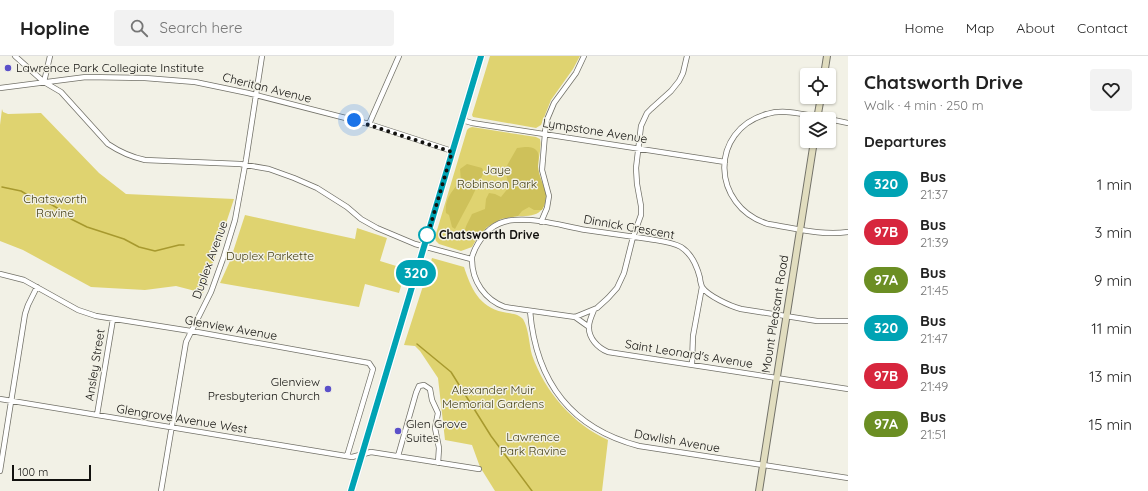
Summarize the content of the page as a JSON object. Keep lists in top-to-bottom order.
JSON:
{
  "streets": {
    "main road": ["Mount Pleasant Road"],
    "street": [
      "Cheritan Avenue",
      "Lympstone Avenue",
      "Dinnick Crescent",
      "Duplex Avenue",
      "Glenview Avenue",
      "Saint Leonard's Avenue",
      "Ansley Street",
      "Glengrove Avenue West",
      "Dawlish Avenue"
    ]
  },
  "crossings": [
    ["Cheritan Avenue", "Duplex Avenue"],
    ["Duplex Avenue", "Glenview Avenue"],
    ["Duplex Avenue", "Glengrove Avenue West"],
    ["Mount Pleasant Road", "Saint Leonard's Avenue"],
    ["Mount Pleasant Road", "Dawlish Avenue"],
    ["Glenview Avenue", "Ansley Street"],
    ["Glenview Avenue", "Glengrove Avenue West"],
    ["Ansley Street", "Glengrove Avenue West"]
  ],
  "parks": [
    "Jaye Robinson Park",
    "Chatsworth Ravine",
    "Duplex Parkette",
    "Alexander Muir Memorial Gardens",
    "Lawrence Park Ravine"
  ],
  "places": [
    "Lawrence Park Collegiate Institute",
    "Chatsworth Drive",
    "Glenview Presbyterian Church",
    "Glen Grove Suites"
  ],
  "lines": ["bus line 320"],
  "scale_bar": "100 m",
  "page": {
    "header": "Hopline",
    "search": "Search here",
    "nav": [
      "Home",
      "Map",
      "About",
      "Contact"
    ],
    "on_map": "320",
    "heading": [
      ["Chatsworth Drive", "Walk · 4 min · 250 m"],
      "Departures"
    ],
    "list": [
      {
        "mark": "320",
        "name": "Bus",
        "note": "21:37",
        "value": "1 min"
      },
      {
        "mark": "97B",
        "name": "Bus",
        "note": "21:39",
        "value": "3 min"
      },
      {
        "mark": "97A",
        "name": "Bus",
        "note": "21:45",
        "value": "9 min"
      },
      {
        "mark": "320",
        "name": "Bus",
        "note": "21:47",
        "value": "11 min"
      },
      {
        "mark": "97B",
        "name": "Bus",
        "note": "21:49",
        "value": "13 min"
      },
      {
        "mark": "97A",
        "name": "Bus",
        "note": "21:51",
        "value": "15 min"
      }
    ],
    "scale": "100 m"
  }
}
